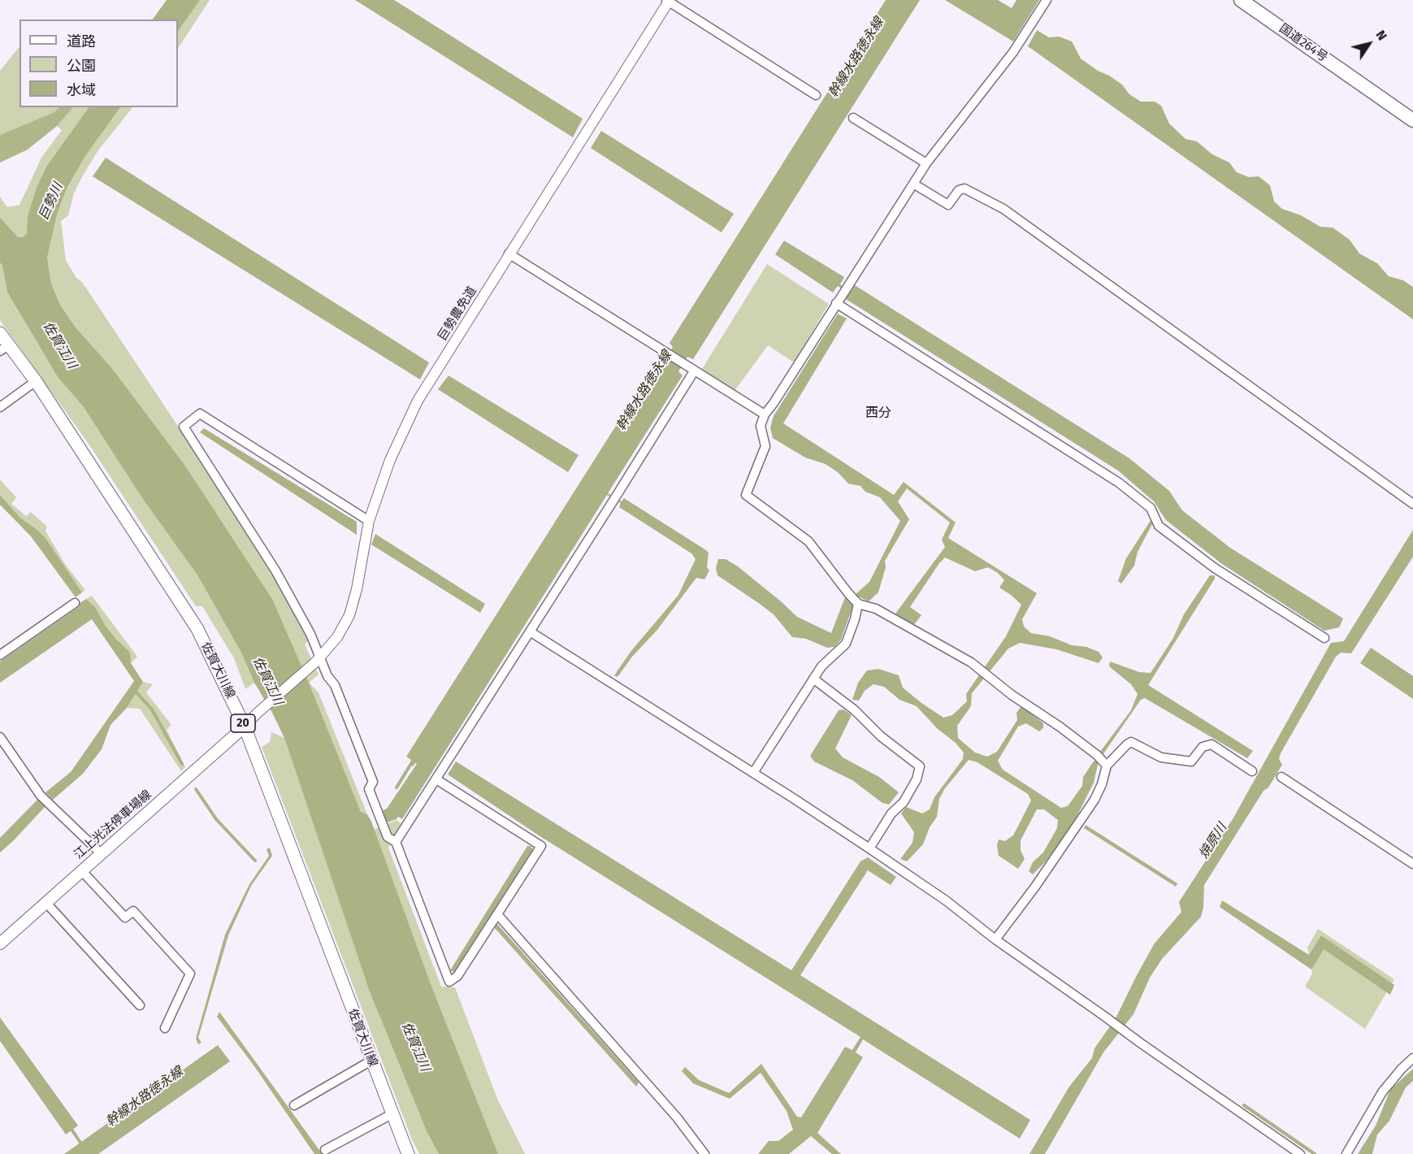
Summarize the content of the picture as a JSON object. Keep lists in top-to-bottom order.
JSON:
{
  "streets": {
    "highway": ["国道264号"],
    "main road": ["佐賀大川線", "20", "江上光法停車場線"],
    "street": ["巨勢農免道"]
  },
  "crossings": [
    ["巨勢農免道", "佐賀大川線"],
    ["巨勢農免道", "江上光法停車場線"],
    ["佐賀大川線", "江上光法停車場線"]
  ],
  "districts": ["西分"],
  "water": [
    "幹線水路徳永線",
    "巨勢川",
    "佐賀江川",
    "焼原川"
  ],
  "legend": ["道路", "公園", "水域"],
  "north": "top right"
}
